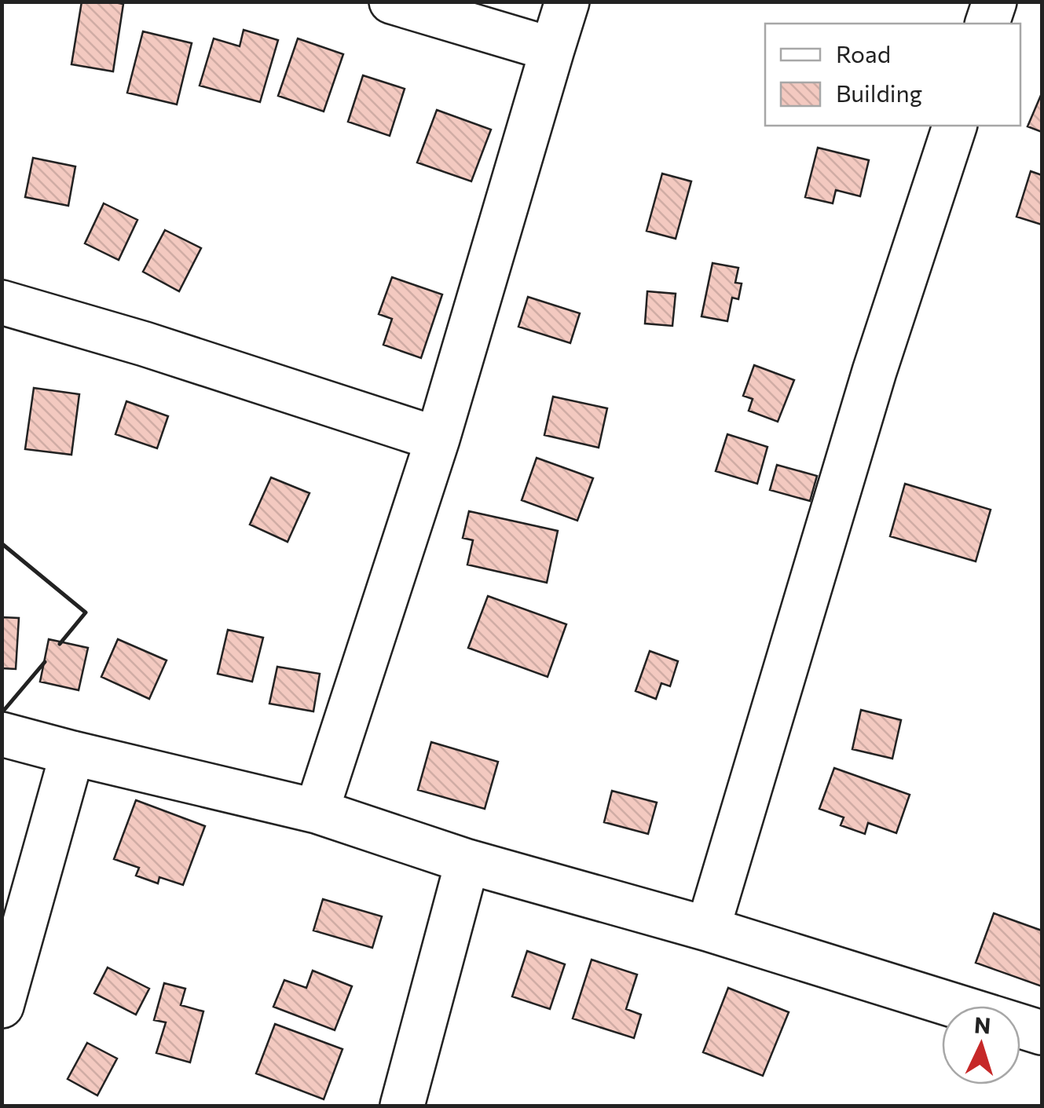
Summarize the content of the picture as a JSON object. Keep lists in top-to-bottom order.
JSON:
{
  "legend": ["Road", "Building"],
  "north": "top"
}
